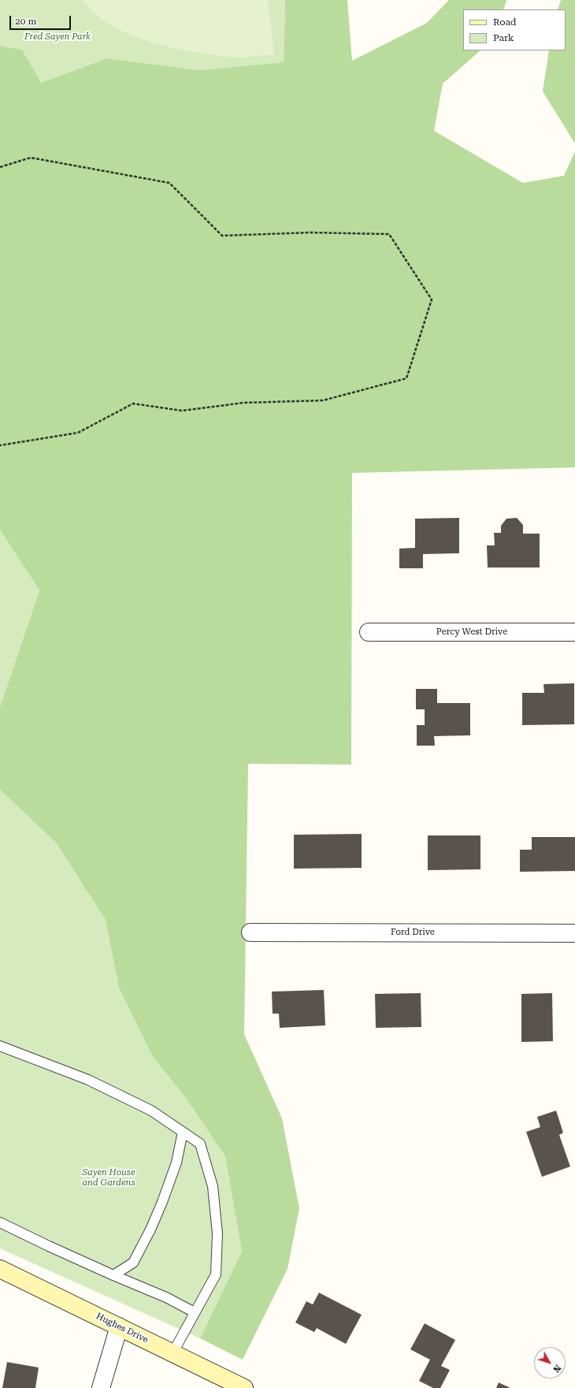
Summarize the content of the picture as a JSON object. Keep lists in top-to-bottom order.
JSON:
{
  "streets": {
    "street": ["Percy West Drive", "Ford Drive", "Hughes Drive"]
  },
  "parks": ["Fred Sayen Park", "Sayen House and Gardens"],
  "legend": ["Road", "Park"],
  "scale_bar": "20 m",
  "north": "bottom right"
}
